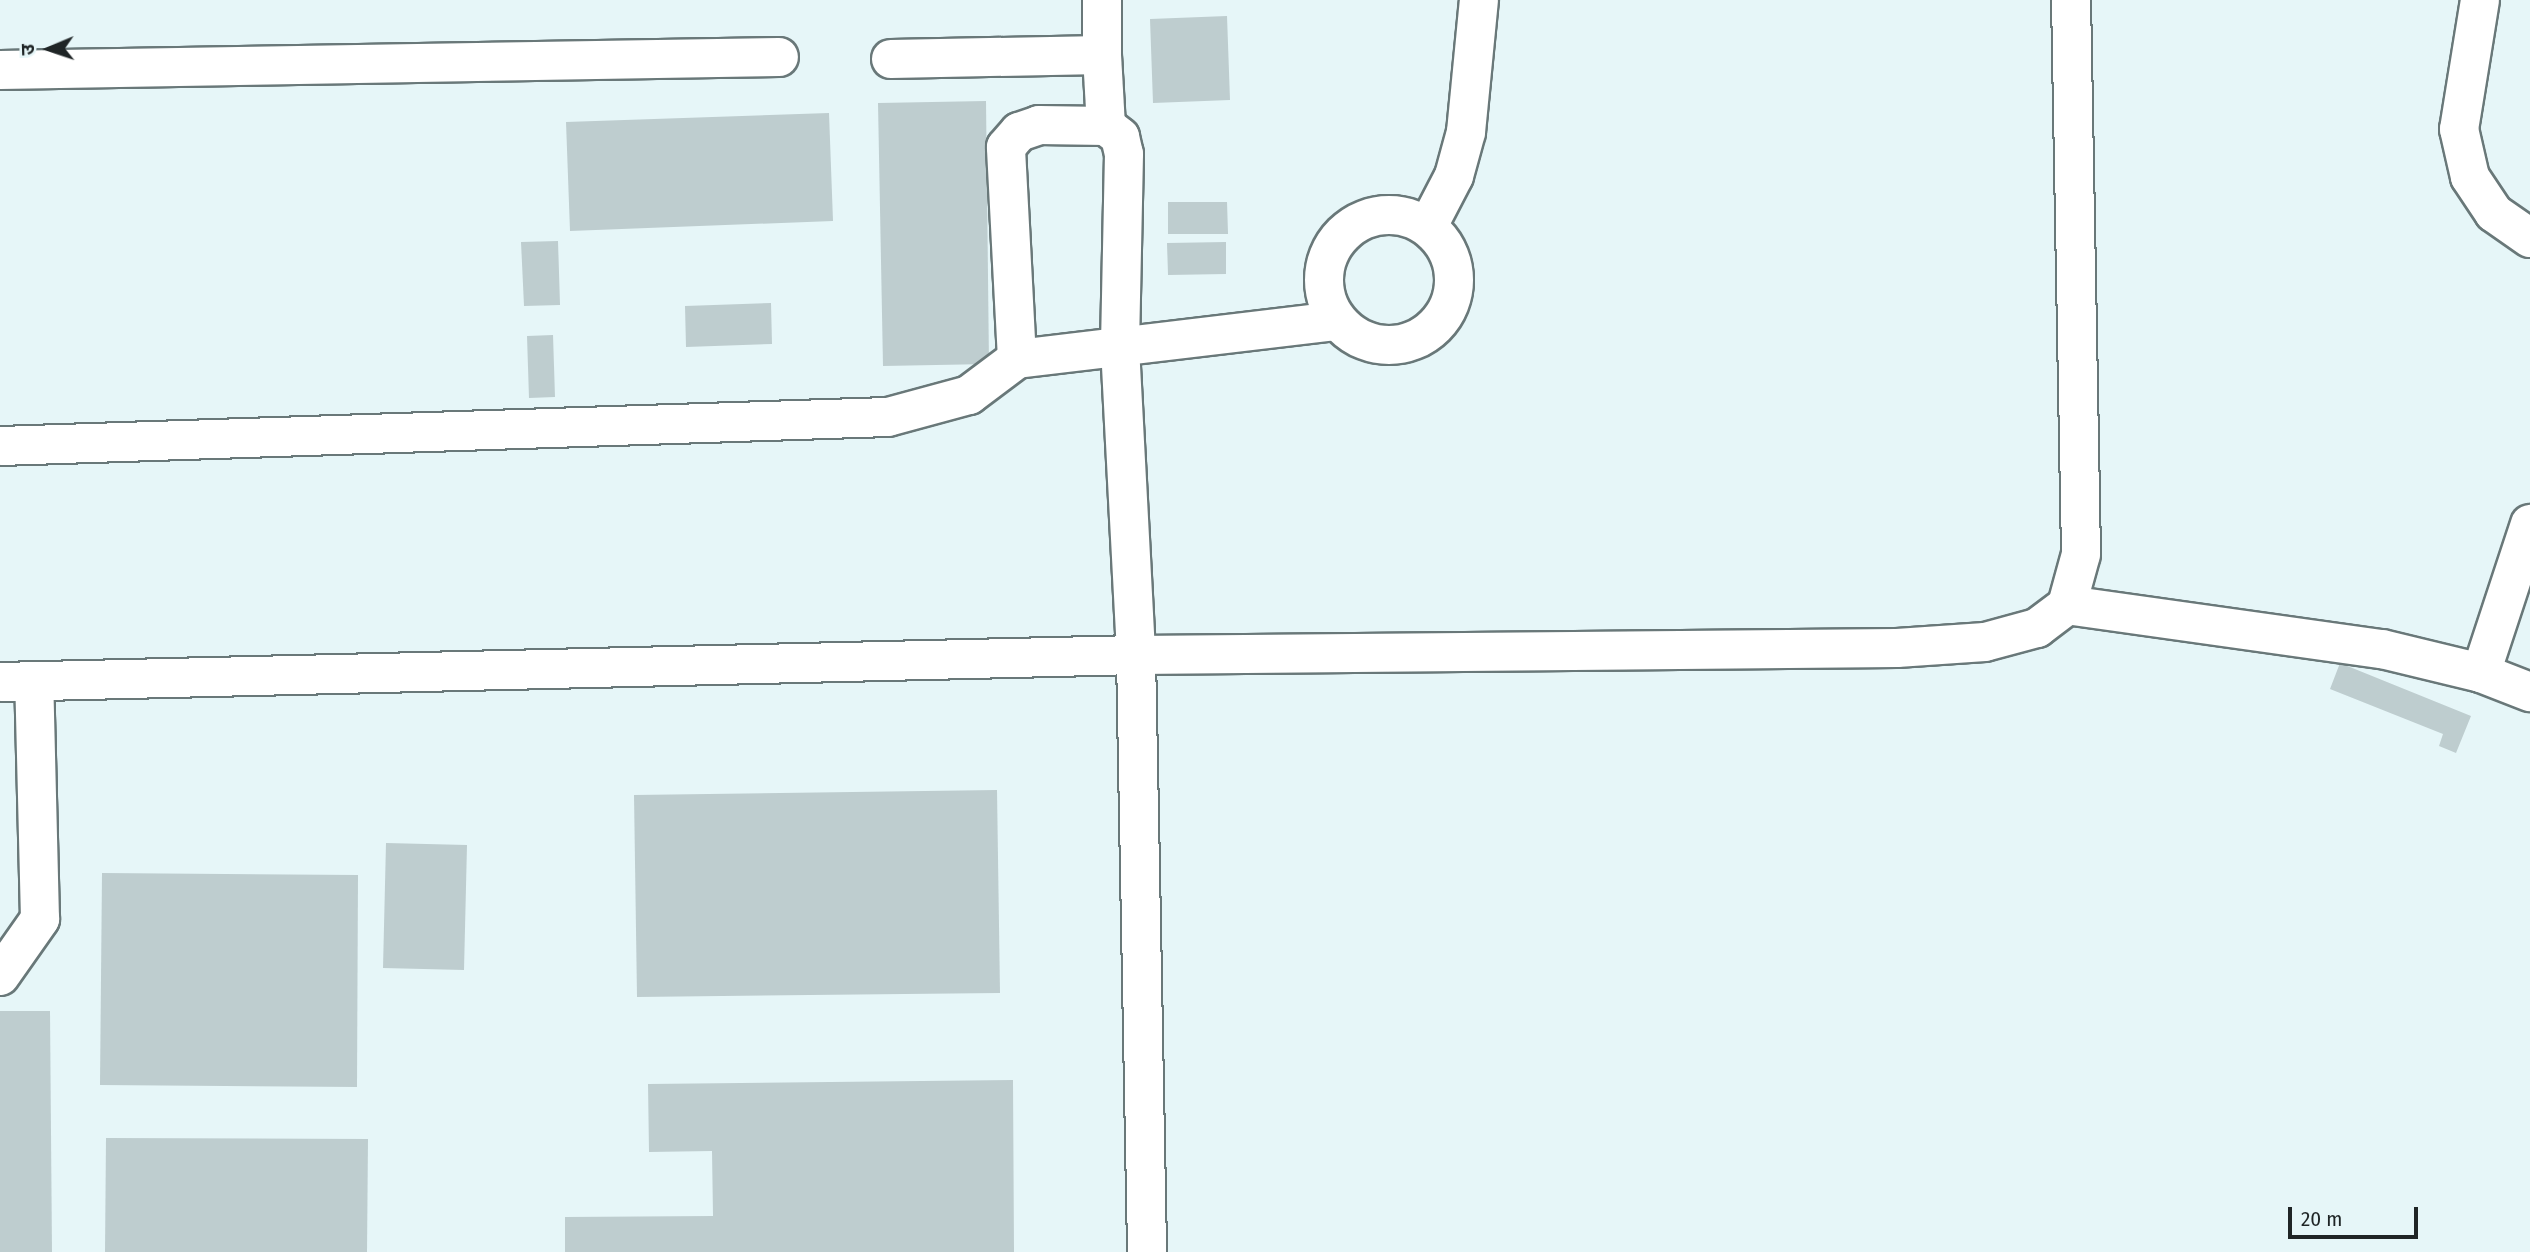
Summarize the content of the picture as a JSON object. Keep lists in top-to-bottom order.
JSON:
{
  "scale_bar": "20 m",
  "north": "left"
}
